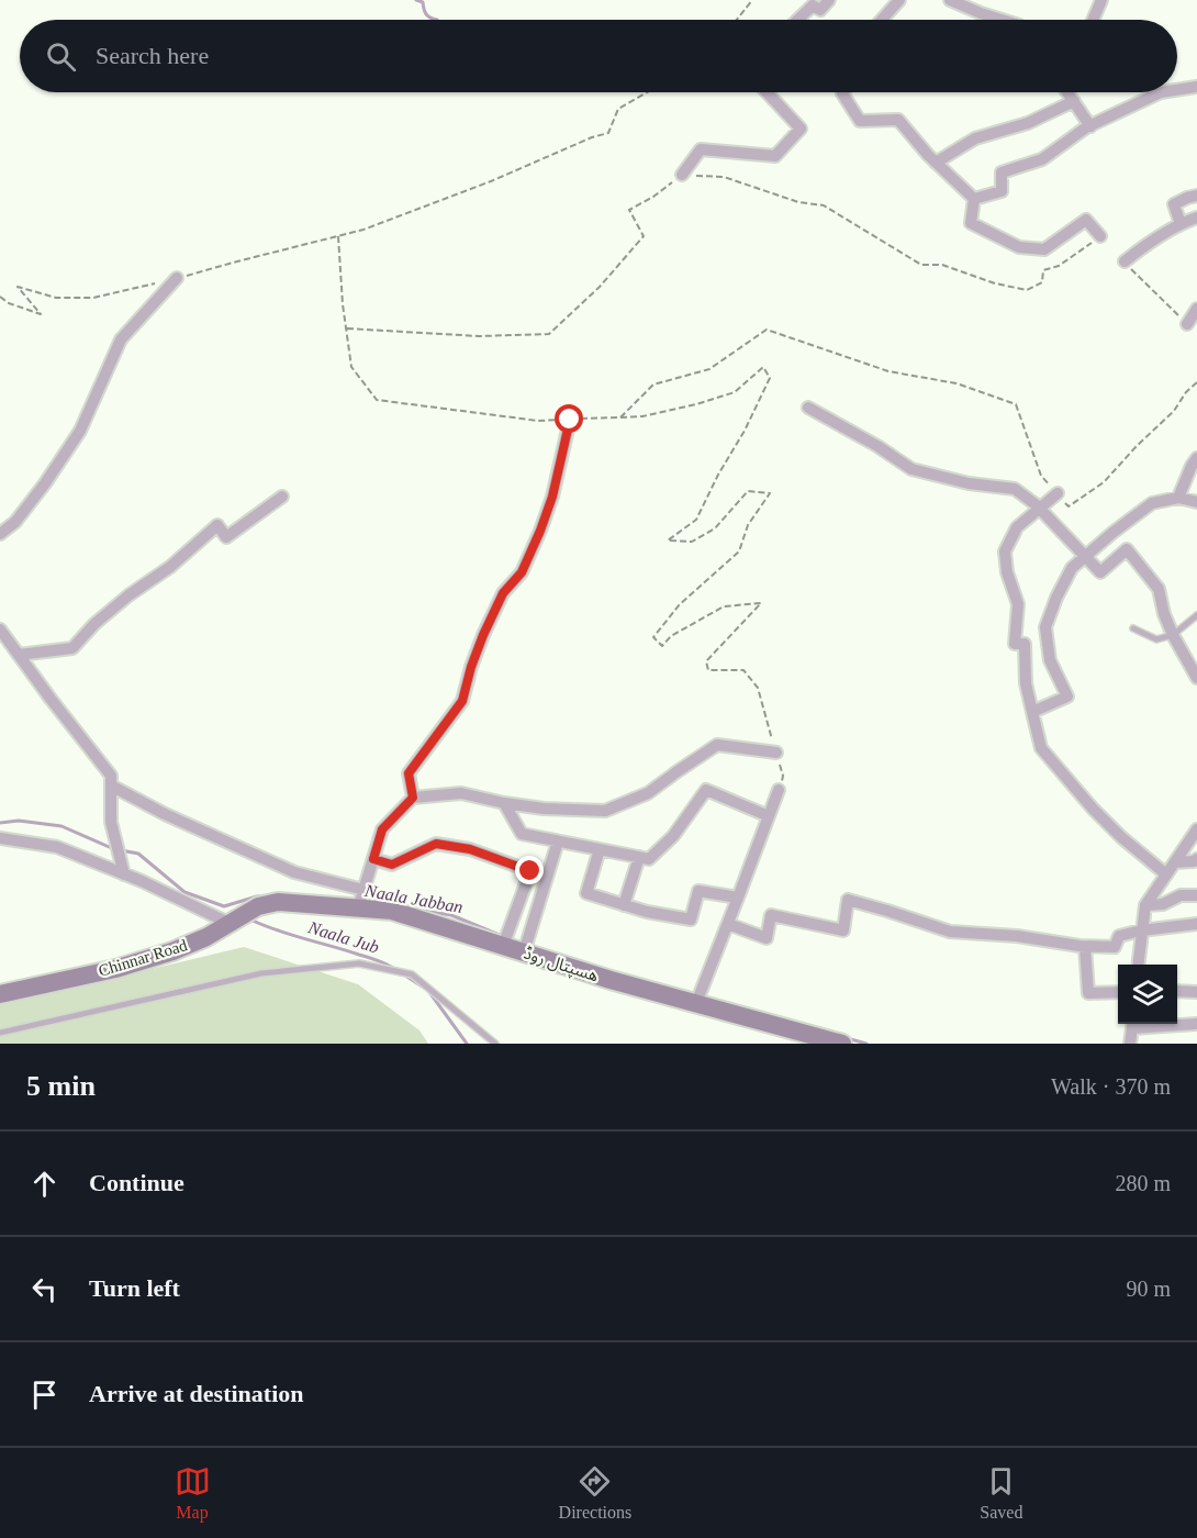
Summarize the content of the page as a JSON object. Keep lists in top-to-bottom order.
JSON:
{
  "streets": {
    "main road": ["Chinnar Road", "ھسپتال روڈ"]
  },
  "crossings": [
    ["Chinnar Road", "ھسپتال روڈ"]
  ],
  "water": ["Naala Jabban", "Naala Jub"],
  "page": {
    "search": "Search here",
    "heading": ["5 min", "Walk · 370 m"],
    "list": [
      ["Continue", "280 m"],
      ["Turn left", "90 m"],
      "Arrive at destination"
    ],
    "nav": ["Map", "Directions", "Saved"]
  }
}
